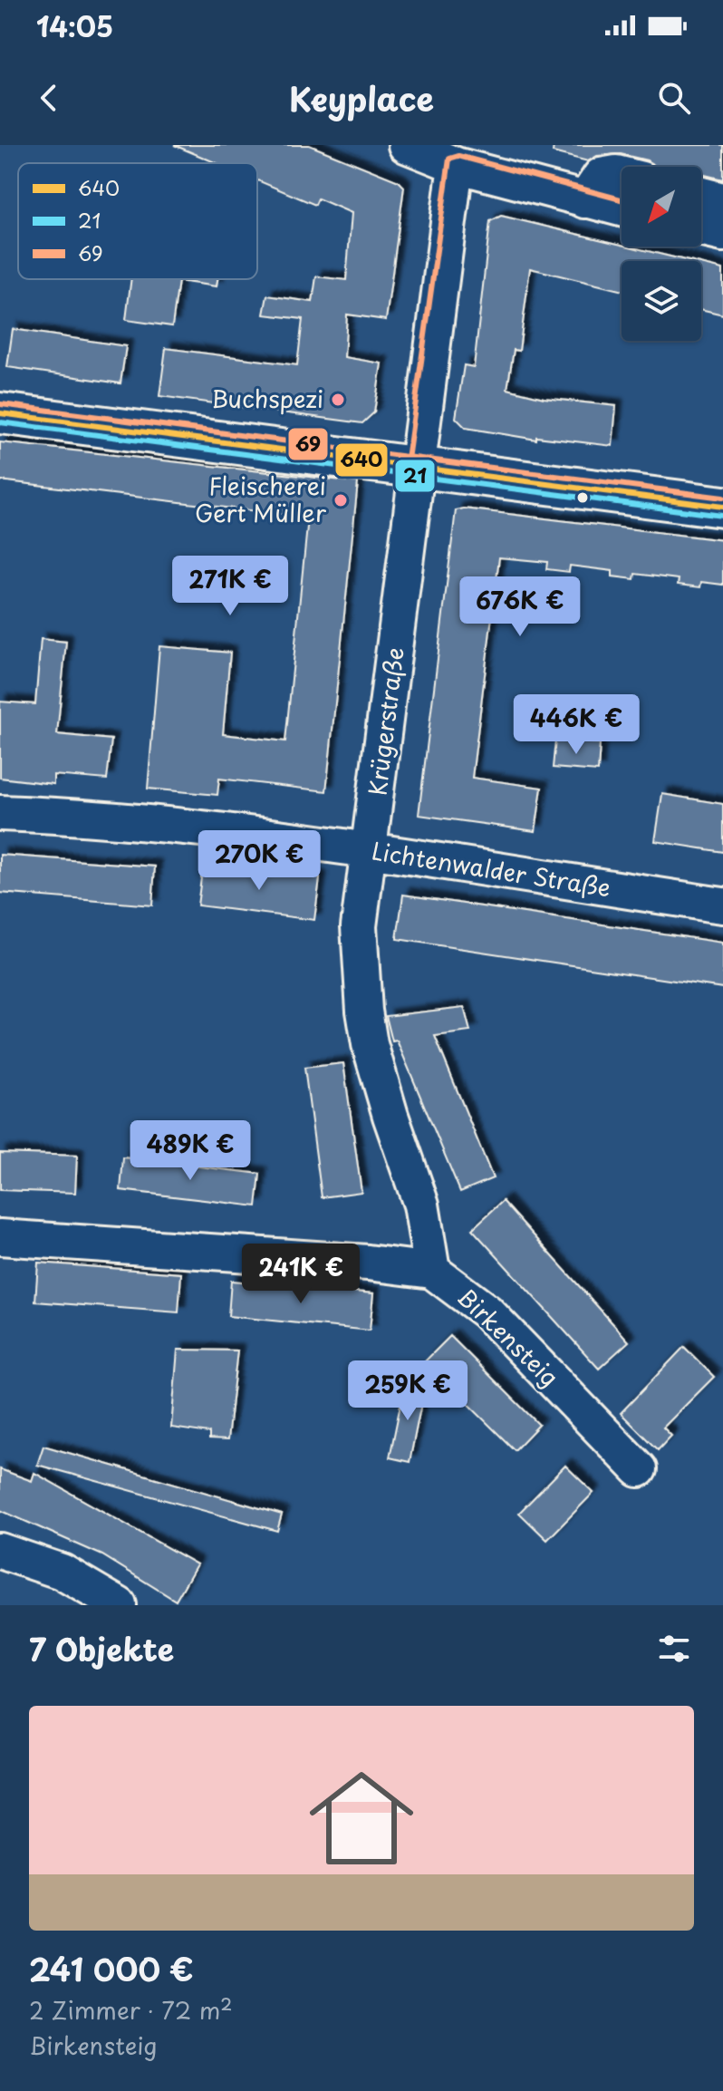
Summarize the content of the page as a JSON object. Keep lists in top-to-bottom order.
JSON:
{
  "streets": {
    "street": ["Krügerstraße", "Lichtenwalder Straße", "Birkensteig"]
  },
  "crossings": [
    ["Krügerstraße", "Lichtenwalder Straße"],
    ["Krügerstraße", "Birkensteig"]
  ],
  "places": ["Buchspezi", "Fleischerei Gert Müller"],
  "lines": ["transit line 69", "transit line 640", "transit line 21"],
  "legend": ["640", "21", "69"],
  "north": "bottom left",
  "page": {
    "status": "14:05",
    "header": "Keyplace",
    "price": [
      "271K €",
      "676K €",
      "446K €",
      "270K €",
      "489K €",
      "241K €",
      "259K €"
    ],
    "heading": "7 Objekte",
    "list": [
      {
        "name": "241 000 €",
        "note": "2 Zimmer · 72 m² · Birkensteig"
      }
    ]
  }
}
